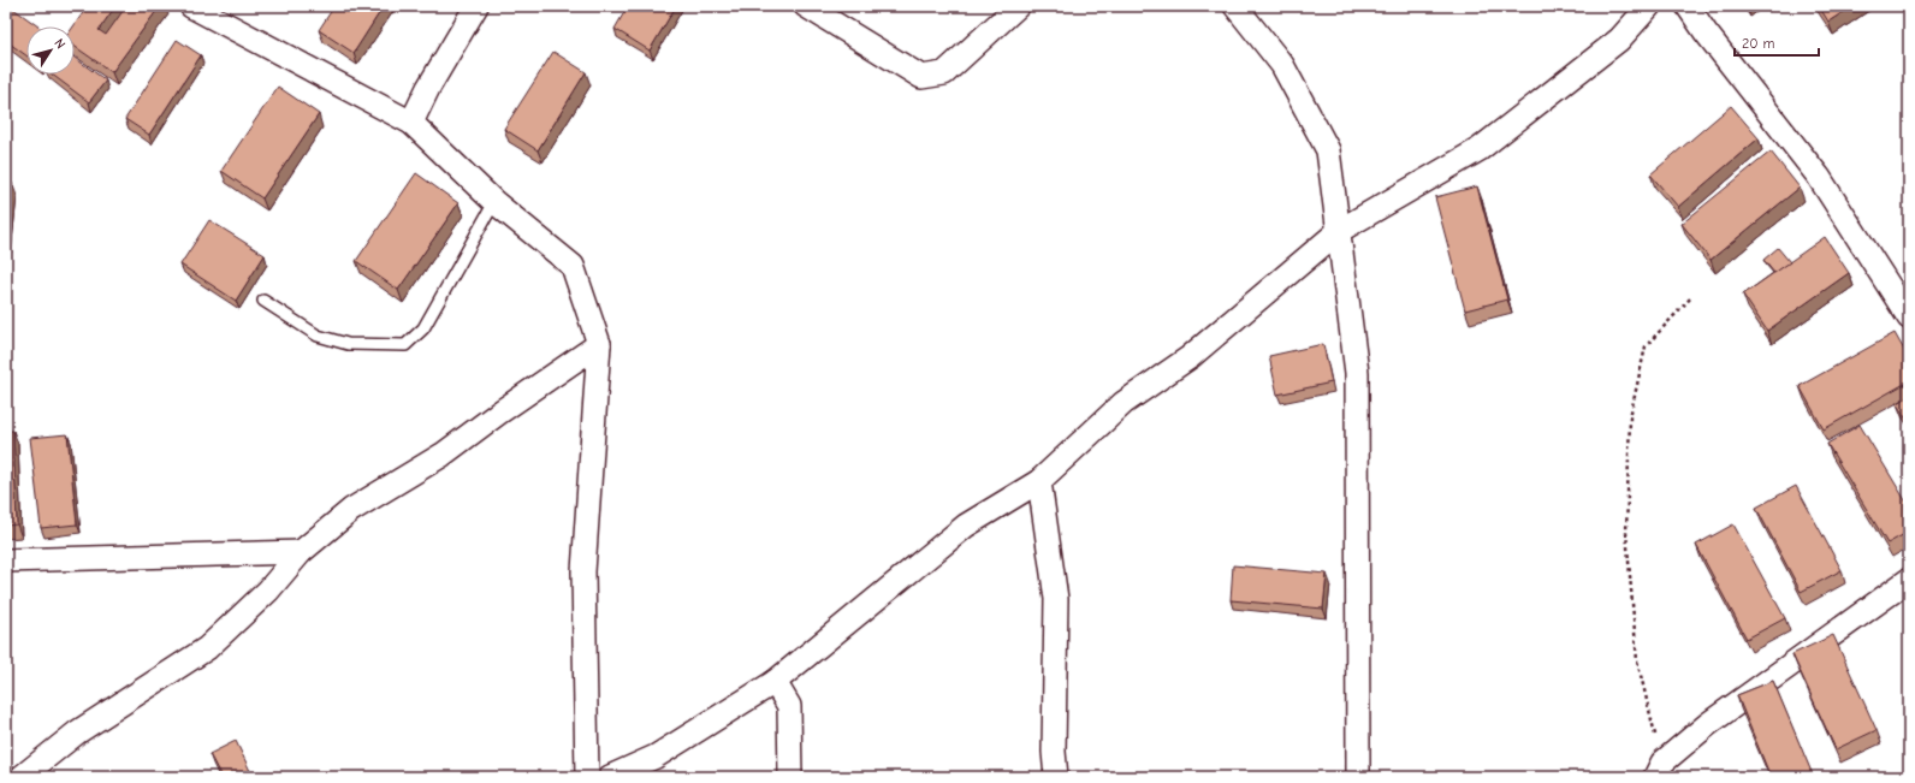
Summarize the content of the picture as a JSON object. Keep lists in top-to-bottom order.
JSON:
{
  "scale_bar": "20 m",
  "north": "top right"
}
